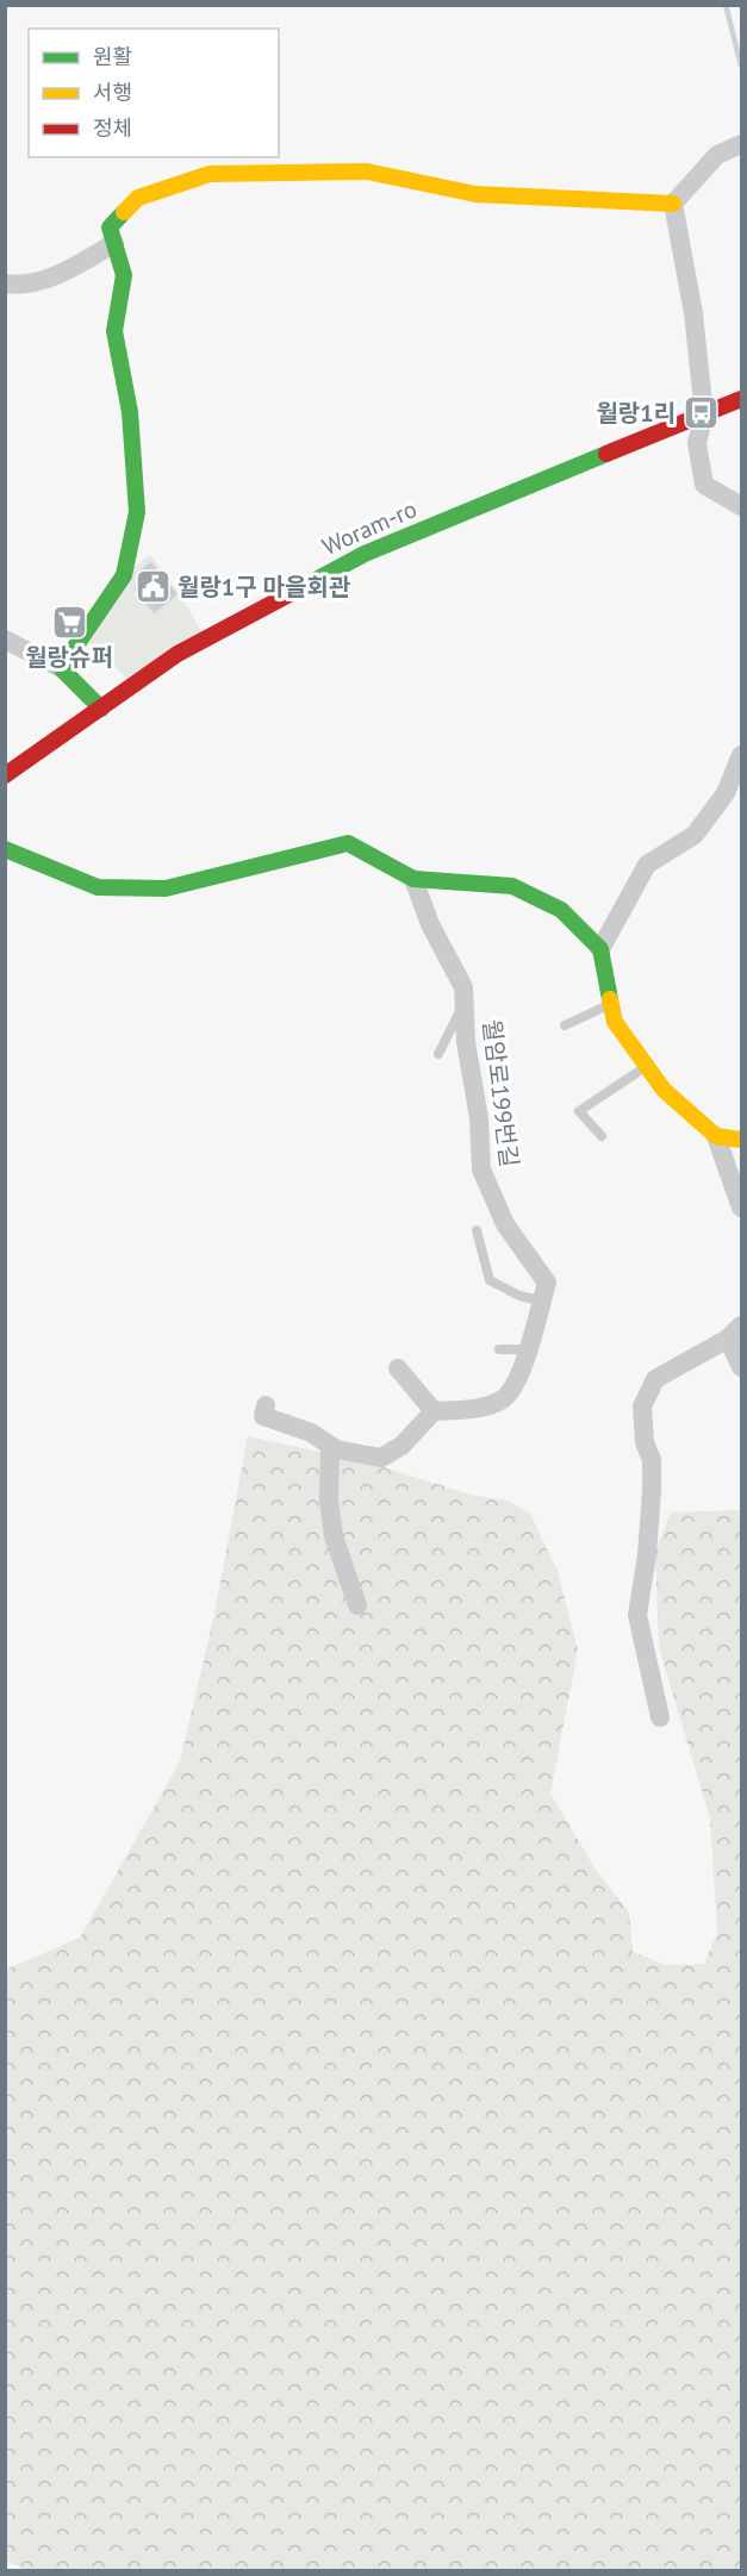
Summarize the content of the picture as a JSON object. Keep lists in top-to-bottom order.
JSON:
{
  "streets": {
    "street": ["Woram-ro", "월암로199번길"]
  },
  "places": {
    "bus stop": ["월랑1리"],
    "public building": ["월랑1구 마을회관"],
    "supermarket": ["월랑슈퍼"]
  },
  "legend": ["원활", "서행", "정체"]
}
